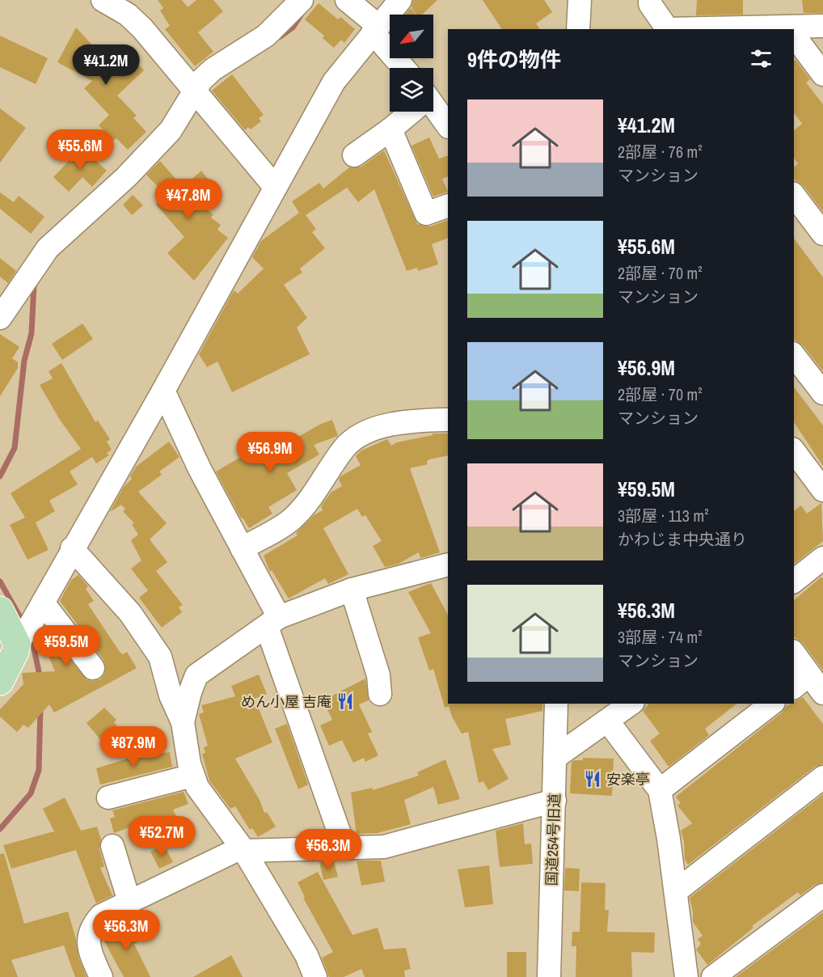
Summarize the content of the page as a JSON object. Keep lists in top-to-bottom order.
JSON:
{
  "streets": {
    "street": ["国道254号旧道"]
  },
  "places": {
    "restaurant": ["めん小屋 吉庵", "安楽亭"]
  },
  "north": "bottom left",
  "page": {
    "heading": "9件の物件",
    "price": [
      "¥41.2M",
      "¥55.6M",
      "¥47.8M",
      "¥56.9M",
      "¥59.5M",
      "¥87.9M",
      "¥52.7M",
      "¥56.3M",
      "¥56.3M"
    ],
    "list": [
      {
        "name": "¥41.2M",
        "note": "2部屋 · 76 m² · マンション"
      },
      {
        "name": "¥55.6M",
        "note": "2部屋 · 70 m² · マンション"
      },
      {
        "name": "¥56.9M",
        "note": "2部屋 · 70 m² · マンション"
      },
      {
        "name": "¥59.5M",
        "note": "3部屋 · 113 m² · かわじま中央通り"
      },
      {
        "name": "¥56.3M",
        "note": "3部屋 · 74 m² · マンション"
      }
    ]
  }
}
